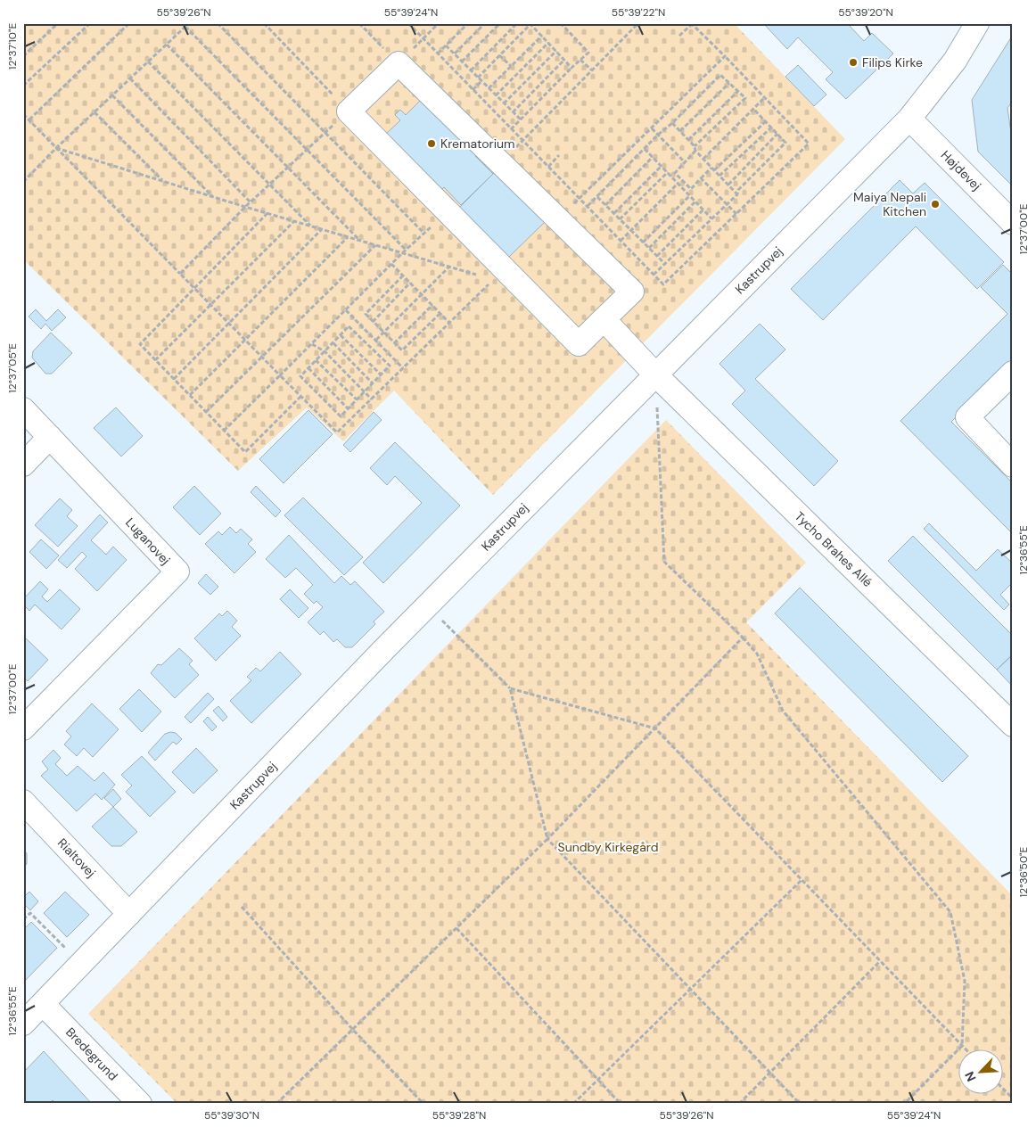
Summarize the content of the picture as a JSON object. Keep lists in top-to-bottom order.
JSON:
{
  "streets": {
    "street": [
      "Højdevej",
      "Kastrupvej",
      "Luganovej",
      "Tycho Brahes Allé",
      "Rialtovej",
      "Bredegrund"
    ]
  },
  "crossings": [
    ["Højdevej", "Kastrupvej"],
    ["Kastrupvej", "Tycho Brahes Allé"],
    ["Kastrupvej", "Rialtovej"],
    ["Kastrupvej", "Bredegrund"]
  ],
  "parks": ["Sundby Kirkegård"],
  "places": ["Filips Kirke", "Krematorium", "Maiya Nepali Kitchen"],
  "north": "bottom left",
  "coordinates": [
    "55°39'26\"N",
    "55°39'24\"N",
    "55°39'22\"N",
    "55°39'20\"N",
    "12°37'10\"E",
    "12°37'00\"E",
    "12°37'05\"E",
    "12°36'55\"E",
    "12°36'50\"E",
    "55°39'30\"N",
    "55°39'28\"N"
  ]
}
